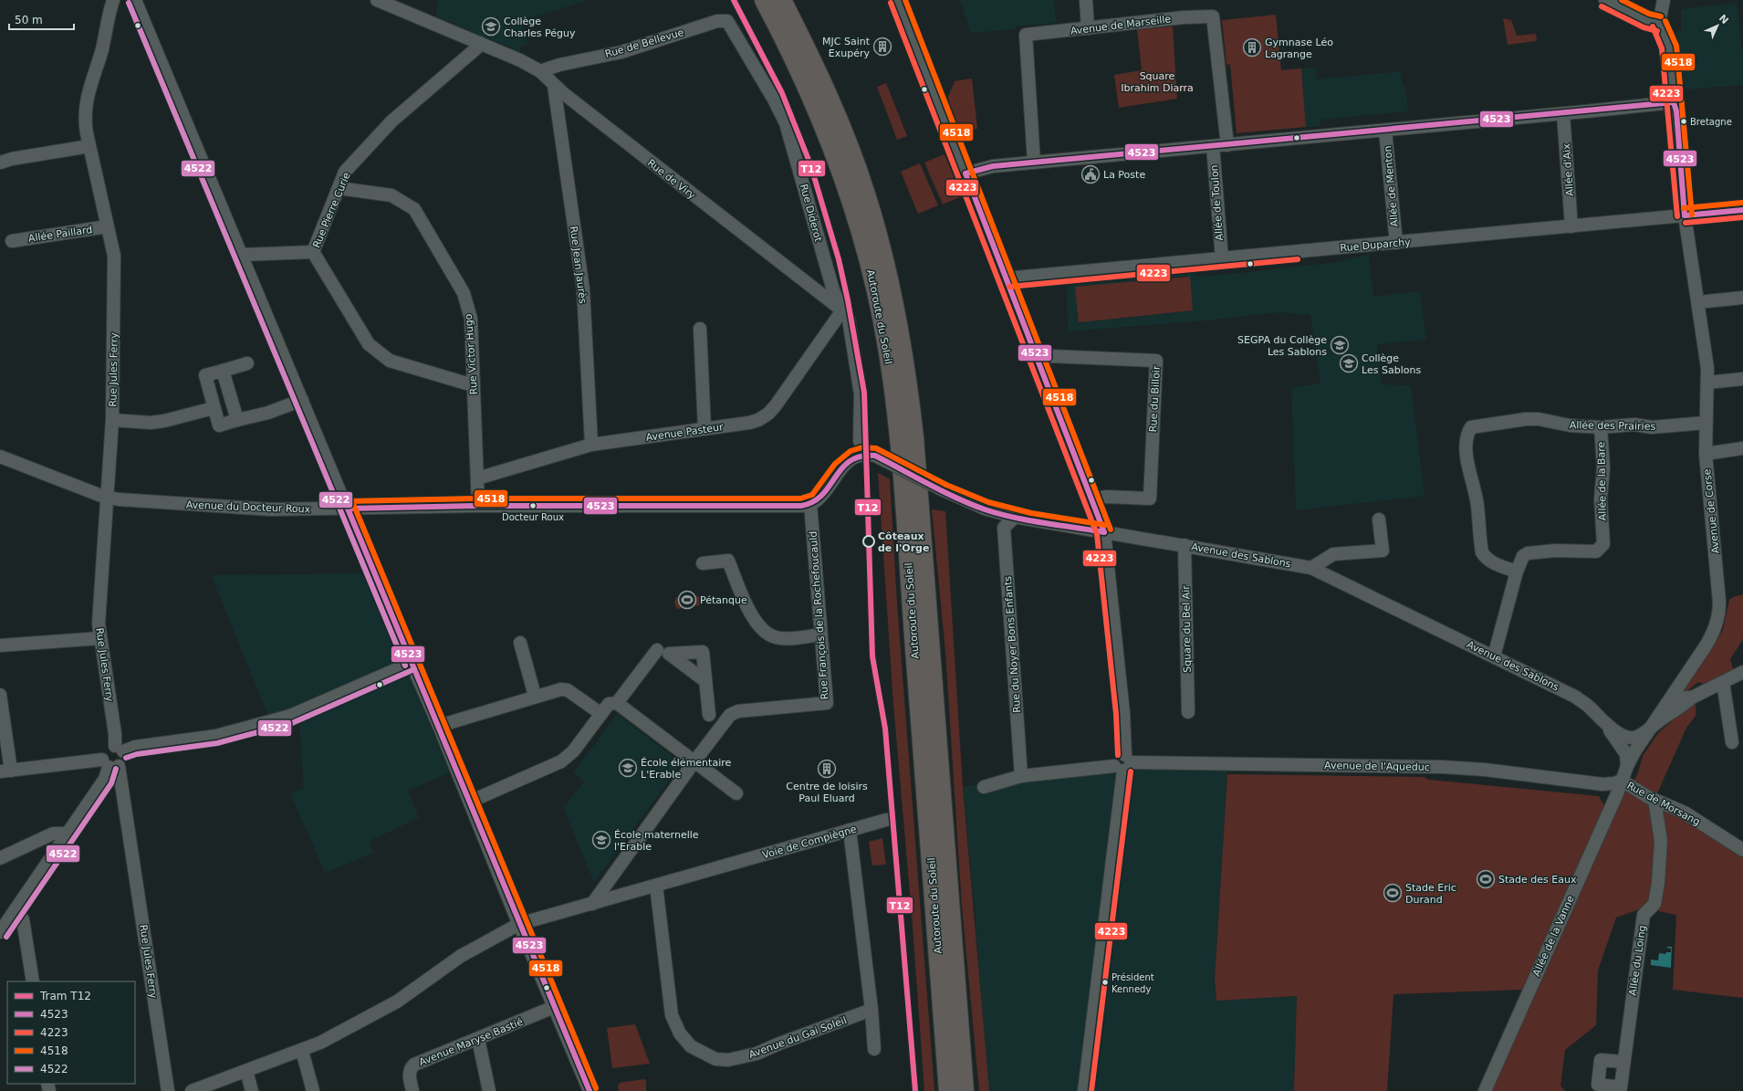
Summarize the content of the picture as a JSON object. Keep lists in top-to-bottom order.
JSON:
{
  "streets": {
    "highway": ["Autoroute du Soleil"],
    "street": [
      "Avenue de Marseille",
      "Rue de Bellevue",
      "Allée d'Aix",
      "Rue de Viry",
      "Allée de Menton",
      "Allée de Toulon",
      "Rue Pierre Curie",
      "Rue Diderot",
      "Allée Paillard",
      "Rue Duparchy",
      "Rue Jean Jaurès",
      "Rue Victor Hugo",
      "Rue Jules Ferry",
      "Rue du Billoir",
      "Allée des Prairies",
      "Avenue Pasteur",
      "Allée de la Bare",
      "Avenue du Docteur Roux",
      "Avenue de Corse",
      "Avenue des Sablons",
      "Rue François de la Rochefoucauld",
      "Square du Bel Air",
      "Rue du Noyer Bons Enfants",
      "Avenue de l'Aqueduc",
      "Rue de Morsang",
      "Voie de Compiègne",
      "Allée de la Vanne",
      "Allée du Loing",
      "Avenue du Gai Soleil",
      "Avenue Maryse Bastié"
    ]
  },
  "crossings": [
    ["Rue de Bellevue", "Rue de Viry"],
    ["Rue de Bellevue", "Rue Diderot"],
    ["Allée d'Aix", "Rue Duparchy"],
    ["Rue de Viry", "Rue Pierre Curie"],
    ["Rue de Viry", "Rue Diderot"],
    ["Rue de Viry", "Rue Jean Jaurès"],
    ["Rue de Viry", "Avenue Pasteur"],
    ["Allée de Menton", "Rue Duparchy"],
    ["Allée de Toulon", "Rue Duparchy"],
    ["Rue Pierre Curie", "Rue Victor Hugo"],
    ["Rue Diderot", "Avenue Pasteur"],
    ["Allée Paillard", "Rue Jules Ferry"],
    ["Rue Duparchy", "Avenue de Corse"],
    ["Rue Jean Jaurès", "Avenue Pasteur"],
    ["Rue Victor Hugo", "Avenue Pasteur"],
    ["Rue Victor Hugo", "Avenue du Docteur Roux"],
    ["Rue Jules Ferry", "Avenue du Docteur Roux"],
    ["Allée des Prairies", "Allée de la Bare"],
    ["Allée des Prairies", "Avenue de Corse"],
    ["Allée de la Bare", "Avenue des Sablons"],
    ["Avenue du Docteur Roux", "Avenue des Sablons"],
    ["Avenue du Docteur Roux", "Rue François de la Rochefoucauld"],
    ["Avenue de Corse", "Avenue des Sablons"],
    ["Avenue de Corse", "Avenue de l'Aqueduc"],
    ["Avenue de Corse", "Rue de Morsang"],
    ["Avenue de Corse", "Allée de la Vanne"],
    ["Avenue des Sablons", "Rue François de la Rochefoucauld"],
    ["Avenue des Sablons", "Square du Bel Air"],
    ["Avenue des Sablons", "Rue du Noyer Bons Enfants"],
    ["Rue du Noyer Bons Enfants", "Avenue de l'Aqueduc"],
    ["Avenue de l'Aqueduc", "Rue de Morsang"],
    ["Avenue de l'Aqueduc", "Allée de la Vanne"],
    ["Rue de Morsang", "Allée de la Vanne"],
    ["Rue de Morsang", "Allée du Loing"],
    ["Voie de Compiègne", "Avenue du Gai Soleil"]
  ],
  "parks": ["Square Ibrahim Diarra"],
  "places": {
    "school or university": [
      "Collège Charles Péguy",
      "SEGPA du Collège Les Sablons",
      "Collège Les Sablons",
      "École élémentaire L'Erable",
      "École maternelle l'Erable"
    ],
    "building": ["MJC Saint Exupéry", "Gymnase Léo Lagrange", "Centre de loisirs Paul Eluard"],
    "other": [
      "Bretagne",
      "Docteur Roux",
      "Côteaux de l'Orge",
      "Président Kennedy"
    ],
    "public building": ["La Poste"],
    "sports": ["Pétanque", "Stade des Eaux", "Stade Eric Durand"]
  },
  "lines": [
    "tram line T12",
    "transit line 4518",
    "transit line 4223",
    "transit line 4522",
    "transit line 4523"
  ],
  "legend": [
    "Tram T12",
    "4523",
    "4223",
    "4518",
    "4522"
  ],
  "scale_bar": "50 m",
  "north": "top right"
}
